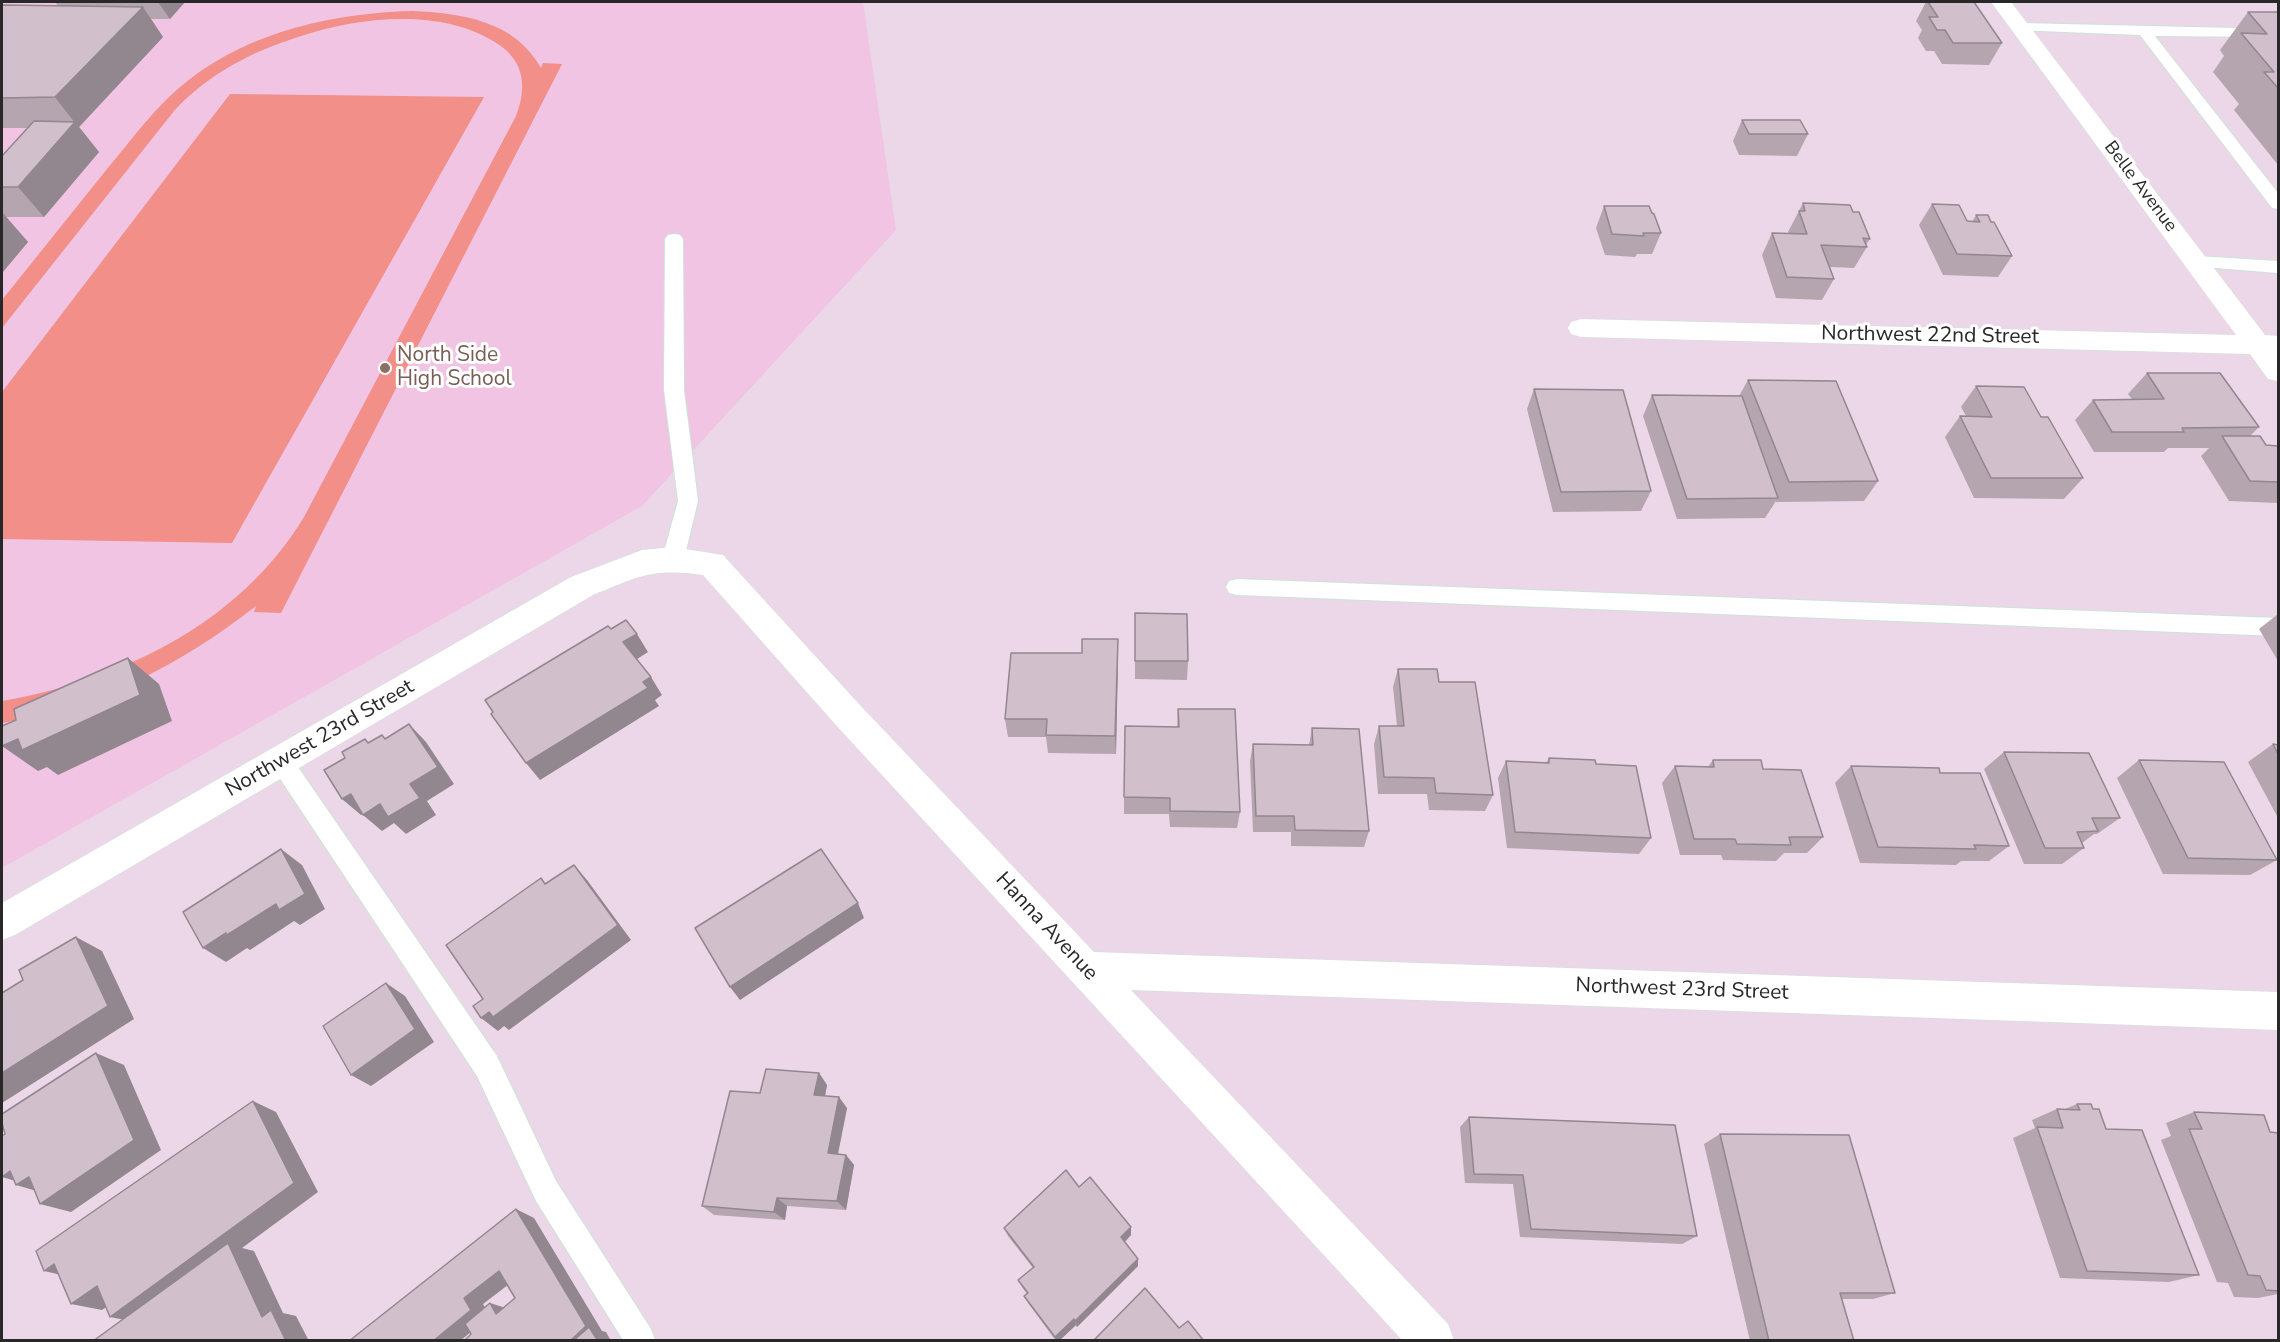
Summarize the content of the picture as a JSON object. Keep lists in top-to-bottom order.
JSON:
{
  "streets": {
    "street": [
      "Belle Avenue",
      "Northwest 22nd Street",
      "Northwest 23rd Street",
      "Hanna Avenue"
    ]
  },
  "crossings": [
    ["Belle Avenue", "Northwest 22nd Street"],
    ["Northwest 23rd Street", "Hanna Avenue"]
  ],
  "places": ["North Side High School"]
}
